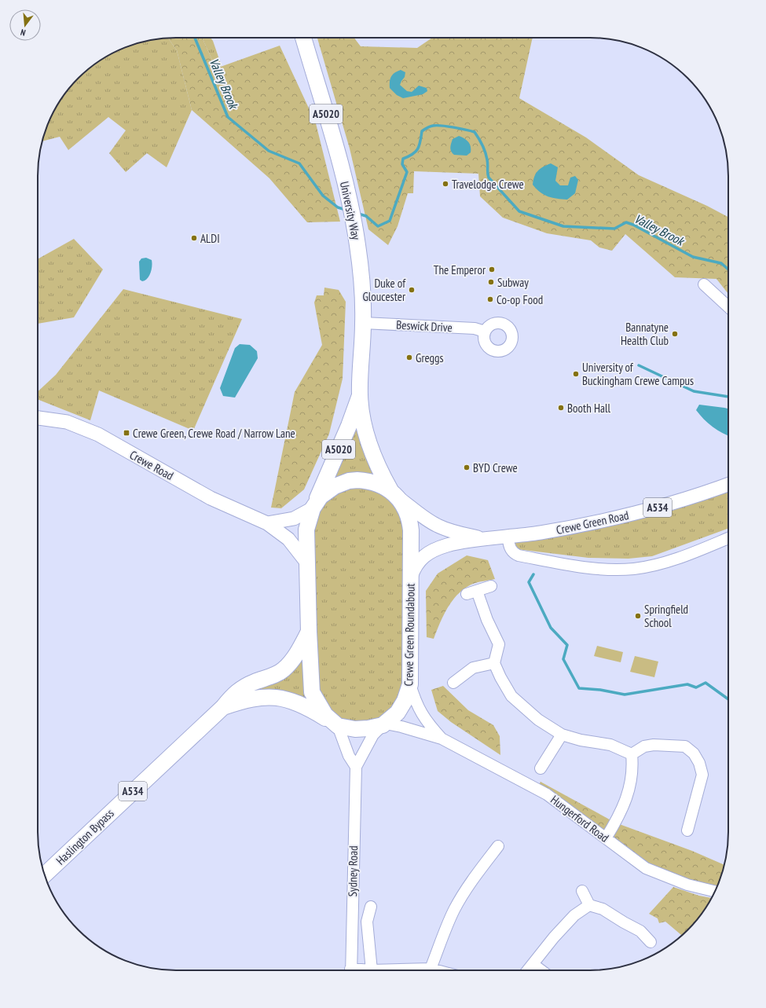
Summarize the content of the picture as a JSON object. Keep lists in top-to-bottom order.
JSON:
{
  "streets": {
    "highway": [
      "A5020",
      "University Way",
      "A534",
      "Crewe Green Roundabout",
      "Haslington Bypass"
    ],
    "main road": ["Crewe Road", "Crewe Green Road"],
    "street": ["Beswick Drive", "Hungerford Road", "Sydney Road"]
  },
  "crossings": [
    ["University Way", "Beswick Drive"],
    ["University Way", "Crewe Green Road"],
    ["University Way", "Crewe Green Roundabout"],
    ["Crewe Road", "Crewe Green Roundabout"],
    ["Crewe Green Road", "Crewe Green Roundabout"],
    ["Crewe Green Roundabout", "Hungerford Road"],
    ["Crewe Green Roundabout", "Haslington Bypass"],
    ["Crewe Green Roundabout", "Sydney Road"],
    ["Hungerford Road", "Sydney Road"]
  ],
  "water": ["Valley Brook"],
  "places": {
    "other": [
      "Travelodge Crewe",
      "ALDI",
      "The Emperor",
      "Subway",
      "Duke of Gloucester",
      "Co-op Food",
      "Bannatyne Health Club",
      "Greggs",
      "University of Buckingham Crewe Campus",
      "Booth Hall",
      "BYD Crewe",
      "Springfield School"
    ],
    "transit": ["Crewe Green, Crewe Road / Narrow Lane"]
  },
  "north": "bottom"
}
